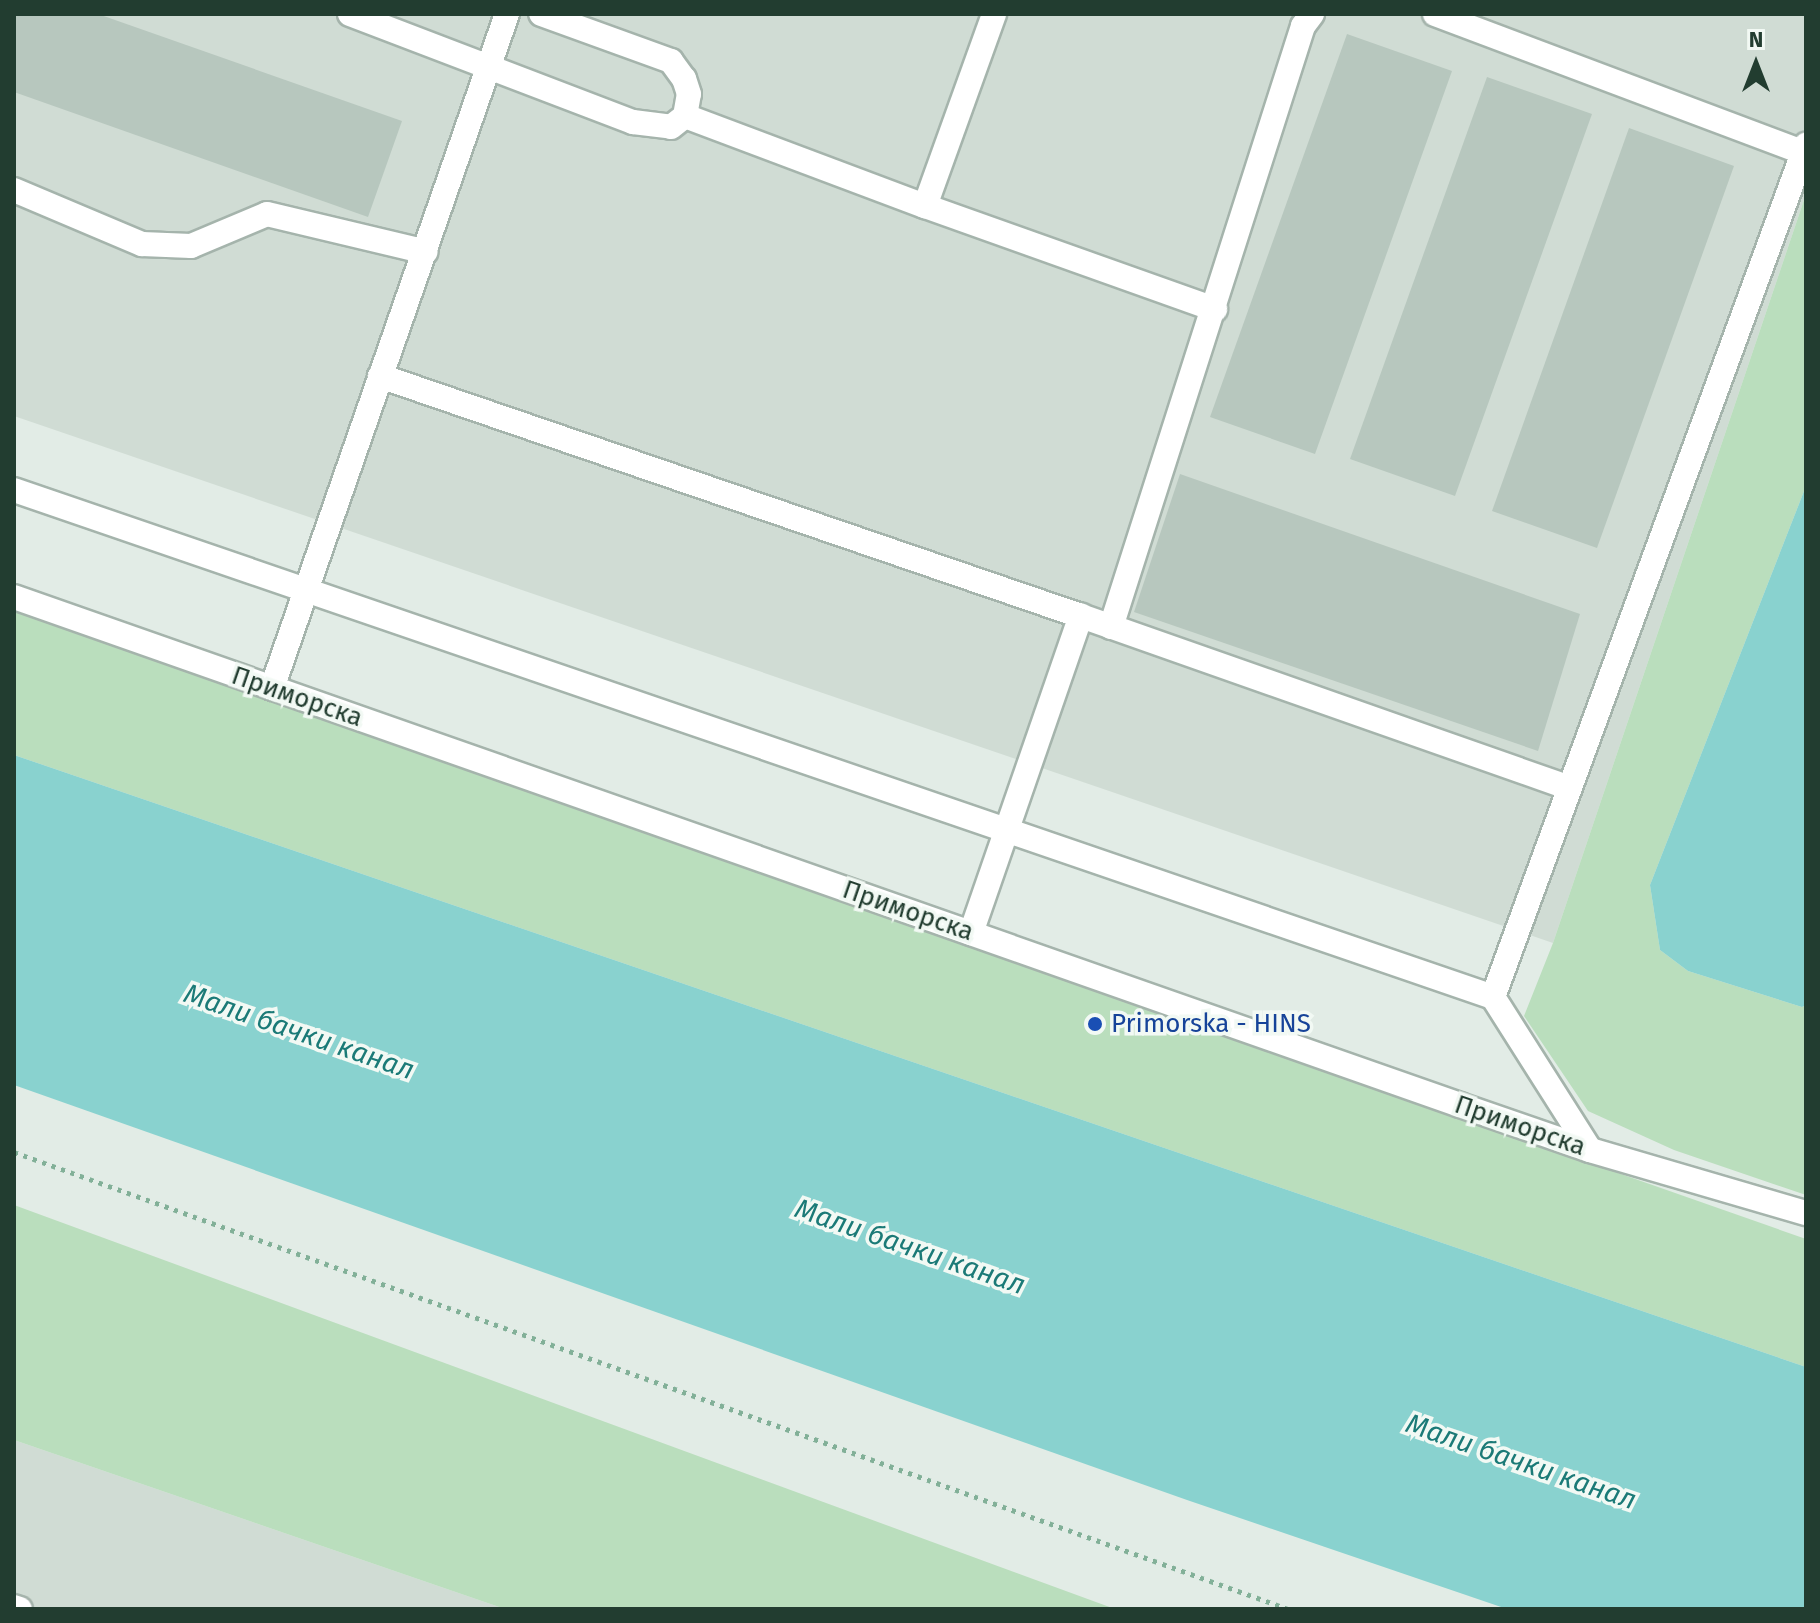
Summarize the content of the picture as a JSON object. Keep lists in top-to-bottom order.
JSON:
{
  "streets": {
    "street": ["Приморска"]
  },
  "water": ["Мали бачки канал"],
  "places": ["Primorska - HINS"],
  "north": "top"
}
